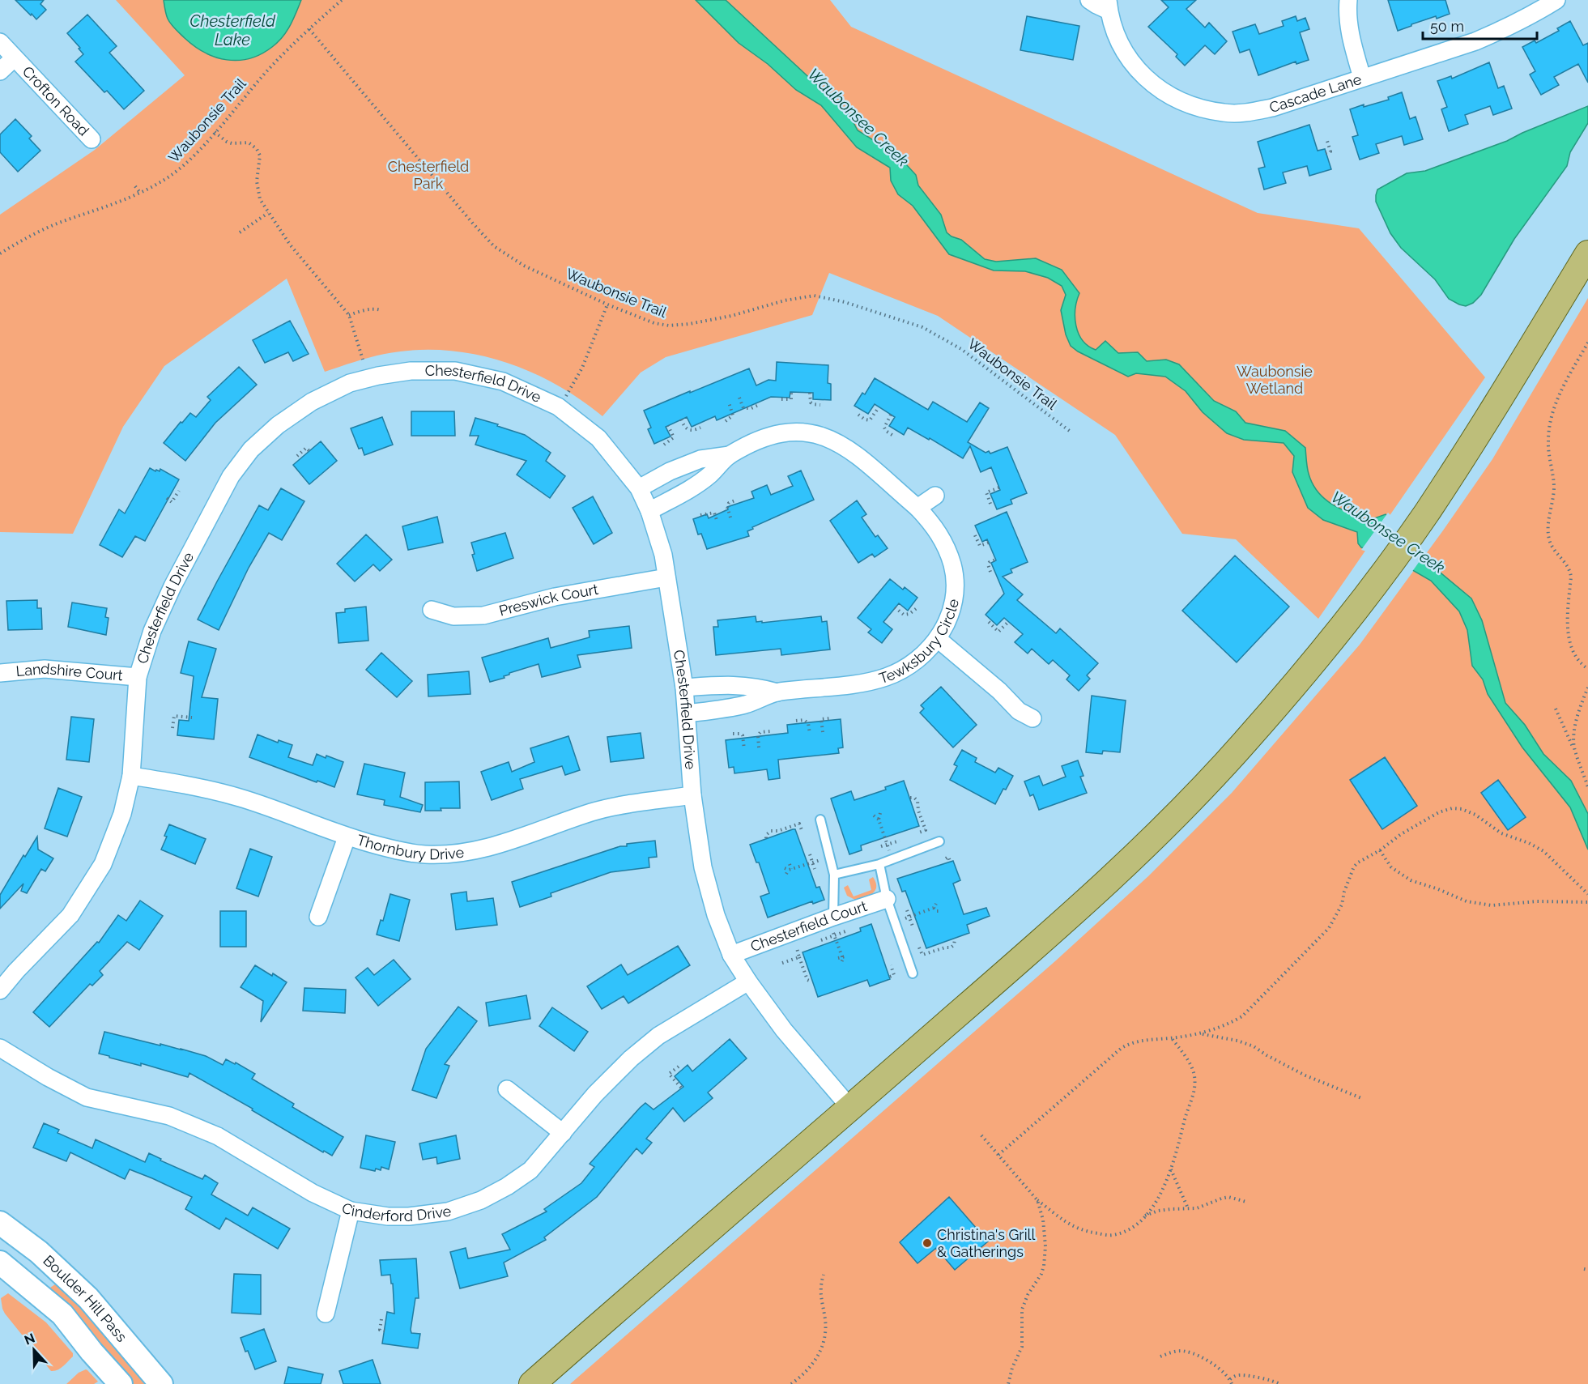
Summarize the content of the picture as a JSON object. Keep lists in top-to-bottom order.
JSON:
{
  "streets": {
    "street": [
      "Cascade Lane",
      "Crofton Road",
      "Chesterfield Drive",
      "Preswick Court",
      "Tewksbury Circle",
      "Landshire Court",
      "Thornbury Drive",
      "Chesterfield Court",
      "Cinderford Drive",
      "Boulder Hill Pass"
    ],
    "path": ["Waubonsie Trail"]
  },
  "crossings": [
    ["Chesterfield Drive", "Preswick Court"],
    ["Chesterfield Drive", "Tewksbury Circle"],
    ["Chesterfield Drive", "Landshire Court"],
    ["Chesterfield Drive", "Thornbury Drive"],
    ["Chesterfield Drive", "Chesterfield Court"],
    ["Chesterfield Drive", "Cinderford Drive"]
  ],
  "water": ["Chesterfield Lake", "Waubonsee Creek"],
  "parks": ["Chesterfield Park", "Waubonsie Wetland"],
  "places": ["Christina's Grill & Gatherings"],
  "scale_bar": "50 m",
  "north": "top"
}
